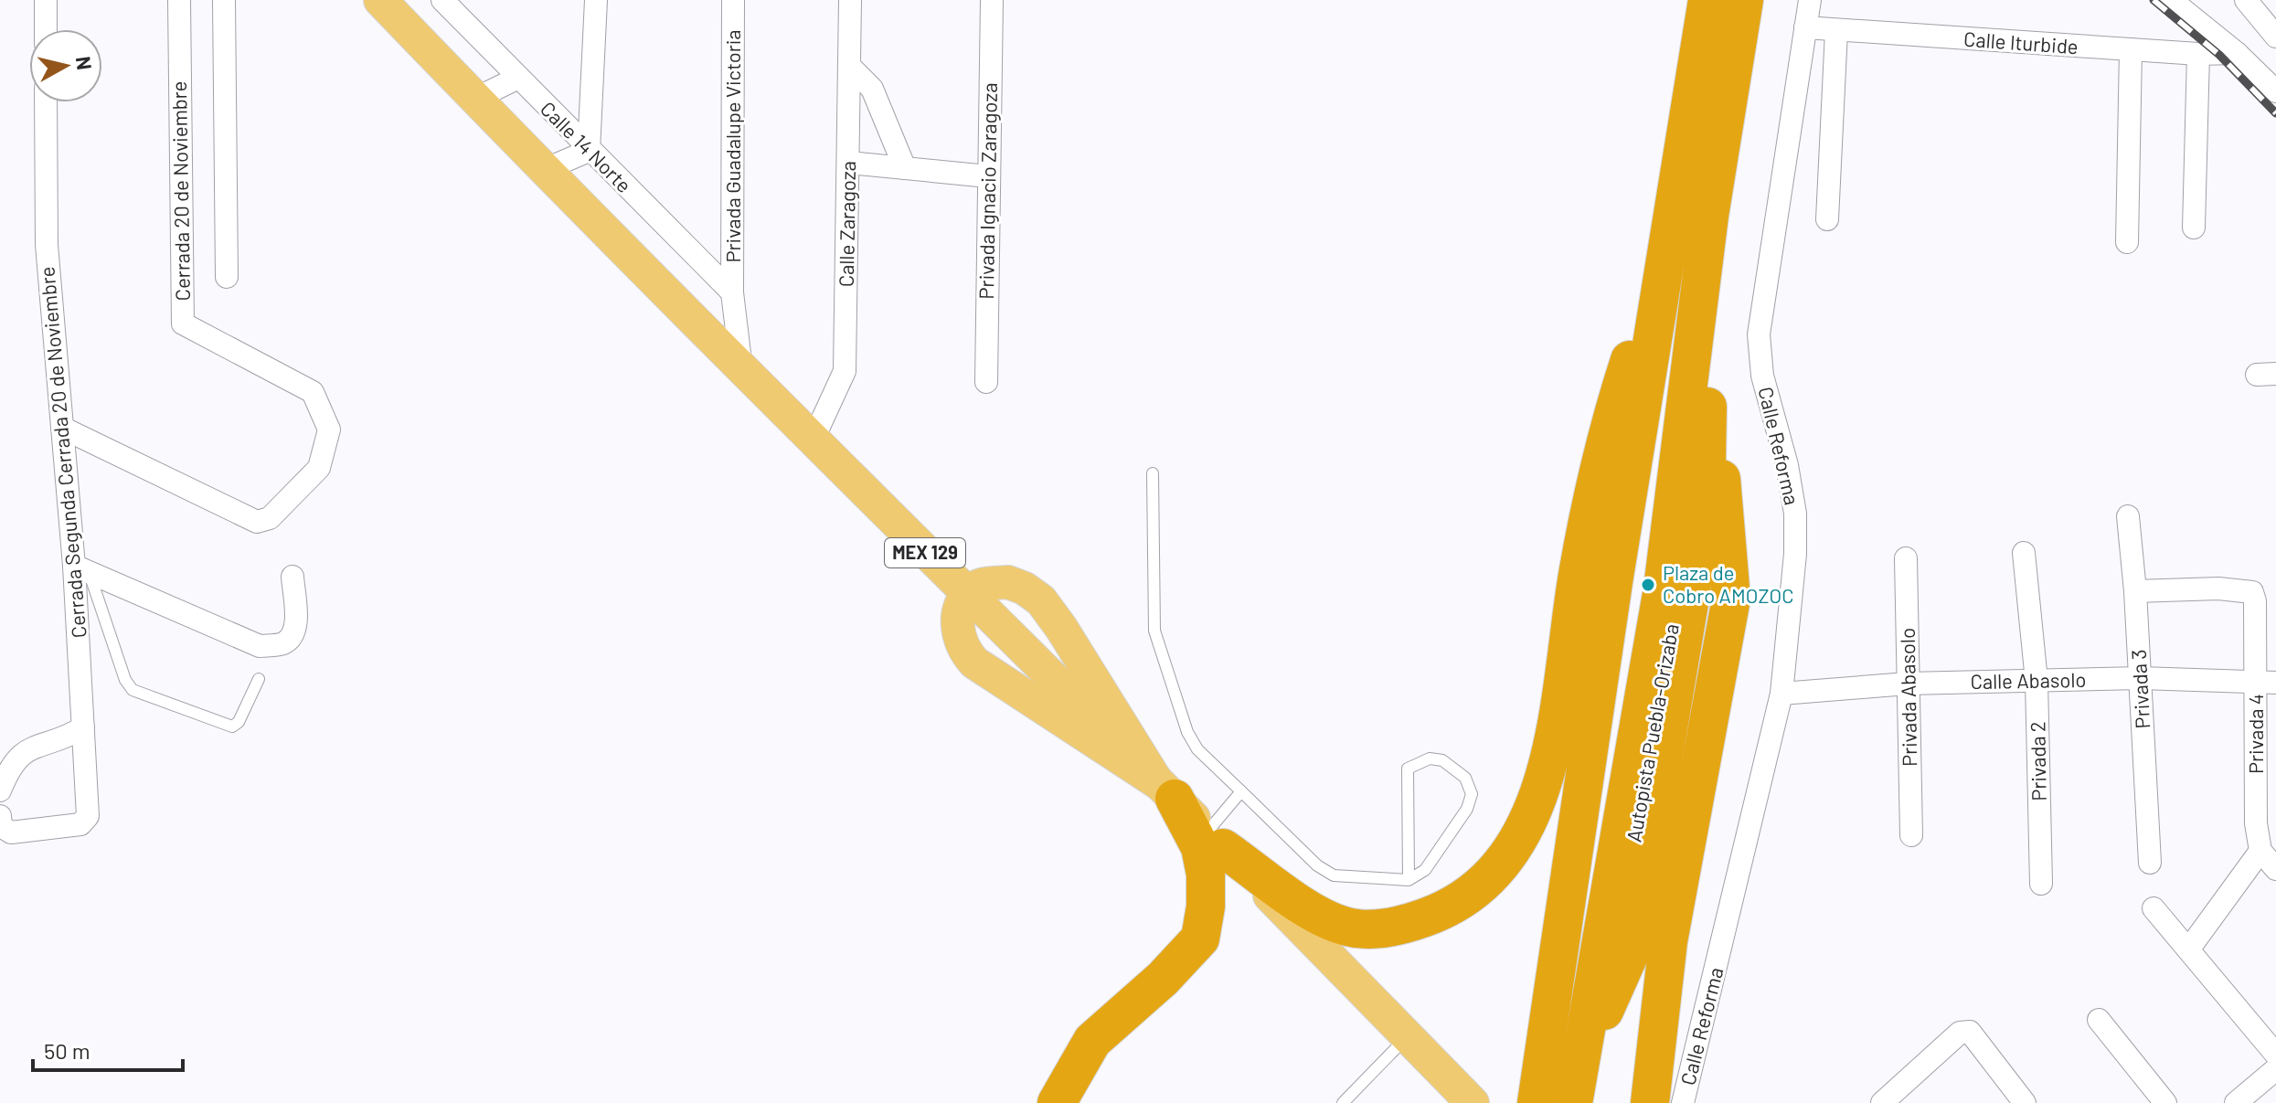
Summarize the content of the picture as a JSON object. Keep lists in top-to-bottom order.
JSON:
{
  "streets": {
    "highway": ["Autopista Puebla-Orizaba"],
    "main road": ["MEX 129"],
    "street": [
      "Calle Iturbide",
      "Privada Guadalupe Victoria",
      "Calle 14 Norte",
      "Cerrada 20 de Noviembre",
      "Privada Ignacio Zaragoza",
      "Calle Zaragoza",
      "Calle Reforma",
      "Cerrada Segunda Cerrada 20 de Noviembre",
      "Calle Abasolo",
      "Privada 3",
      "Privada Abasolo",
      "Privada 4",
      "Privada 2"
    ]
  },
  "crossings": [
    ["Calle Iturbide", "Calle Reforma"],
    ["Privada Guadalupe Victoria", "Calle 14 Norte"],
    ["Privada Guadalupe Victoria", "MEX 129"],
    ["Cerrada 20 de Noviembre", "Cerrada Segunda Cerrada 20 de Noviembre"],
    ["Calle Zaragoza", "MEX 129"],
    ["Calle Reforma", "Calle Abasolo"],
    ["Calle Abasolo", "Privada 3"],
    ["Calle Abasolo", "Privada Abasolo"],
    ["Calle Abasolo", "Privada 4"],
    ["Calle Abasolo", "Privada 2"],
    ["Privada 3", "Privada 4"]
  ],
  "places": ["Plaza de Cobro AMOZOC"],
  "scale_bar": "50 m",
  "north": "right"
}
